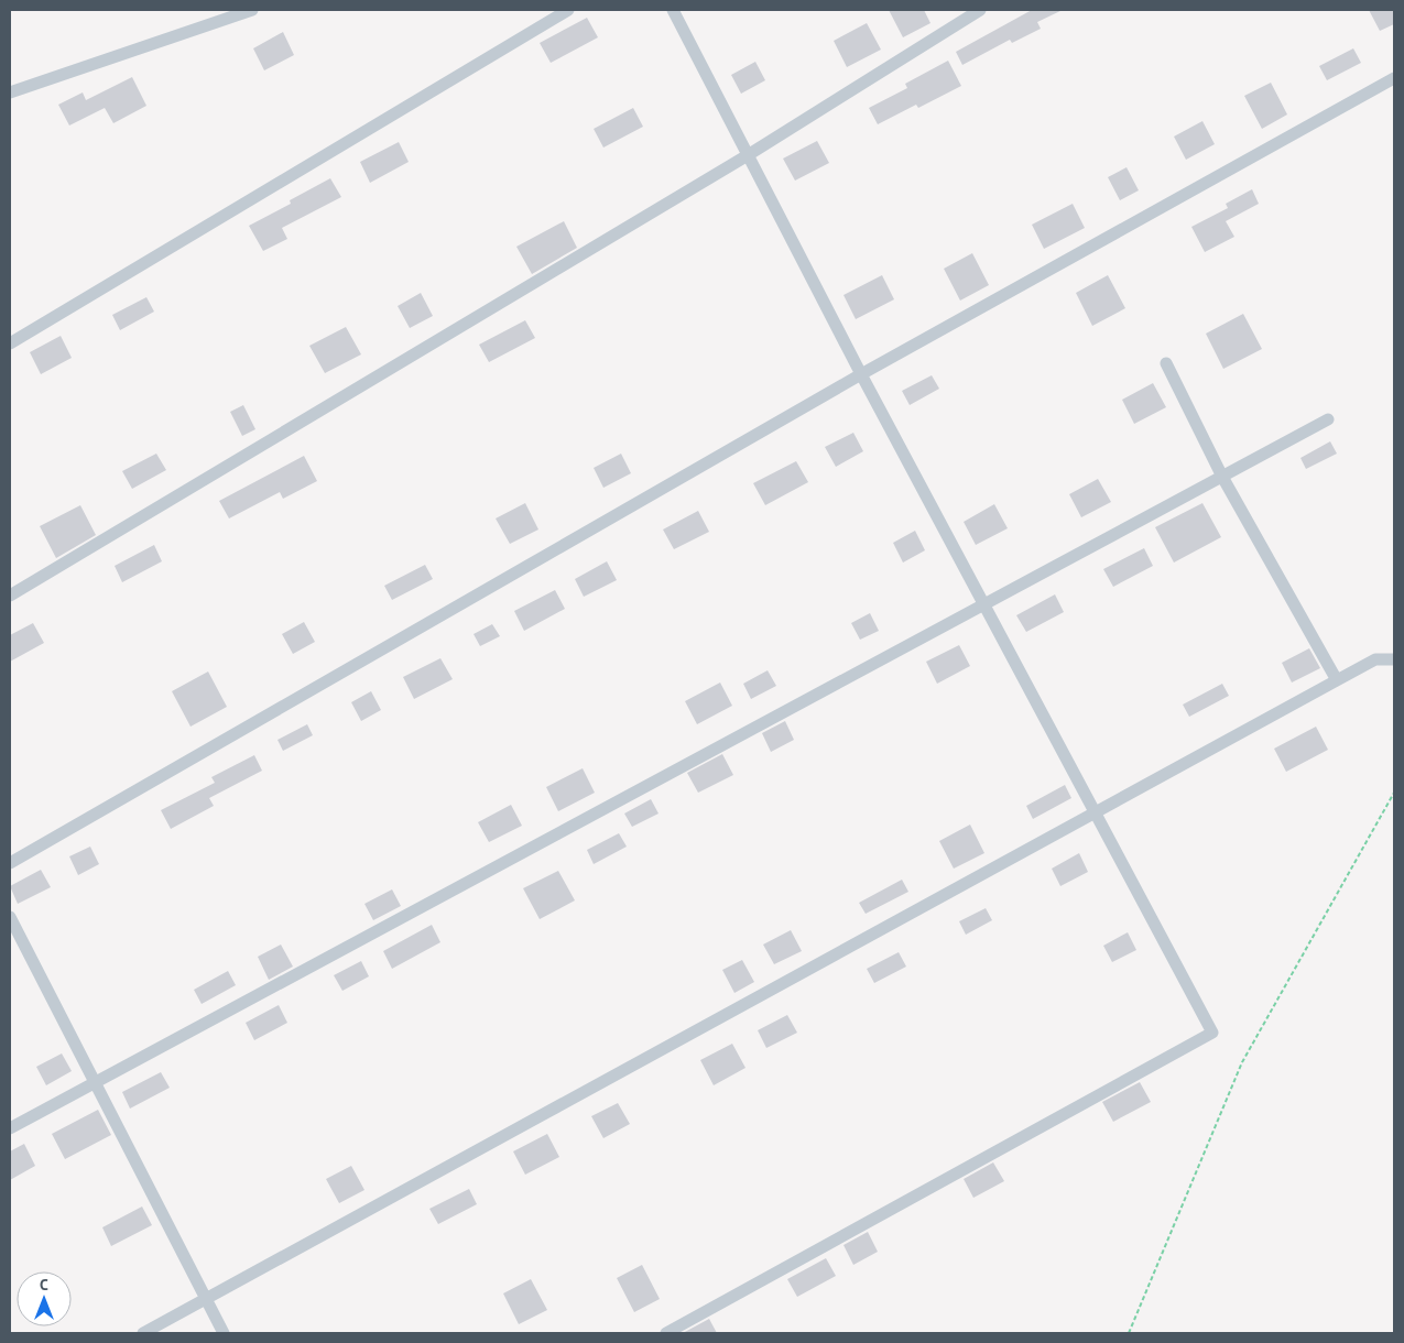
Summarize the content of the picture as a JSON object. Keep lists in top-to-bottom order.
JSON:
{
  "north": "top"
}
